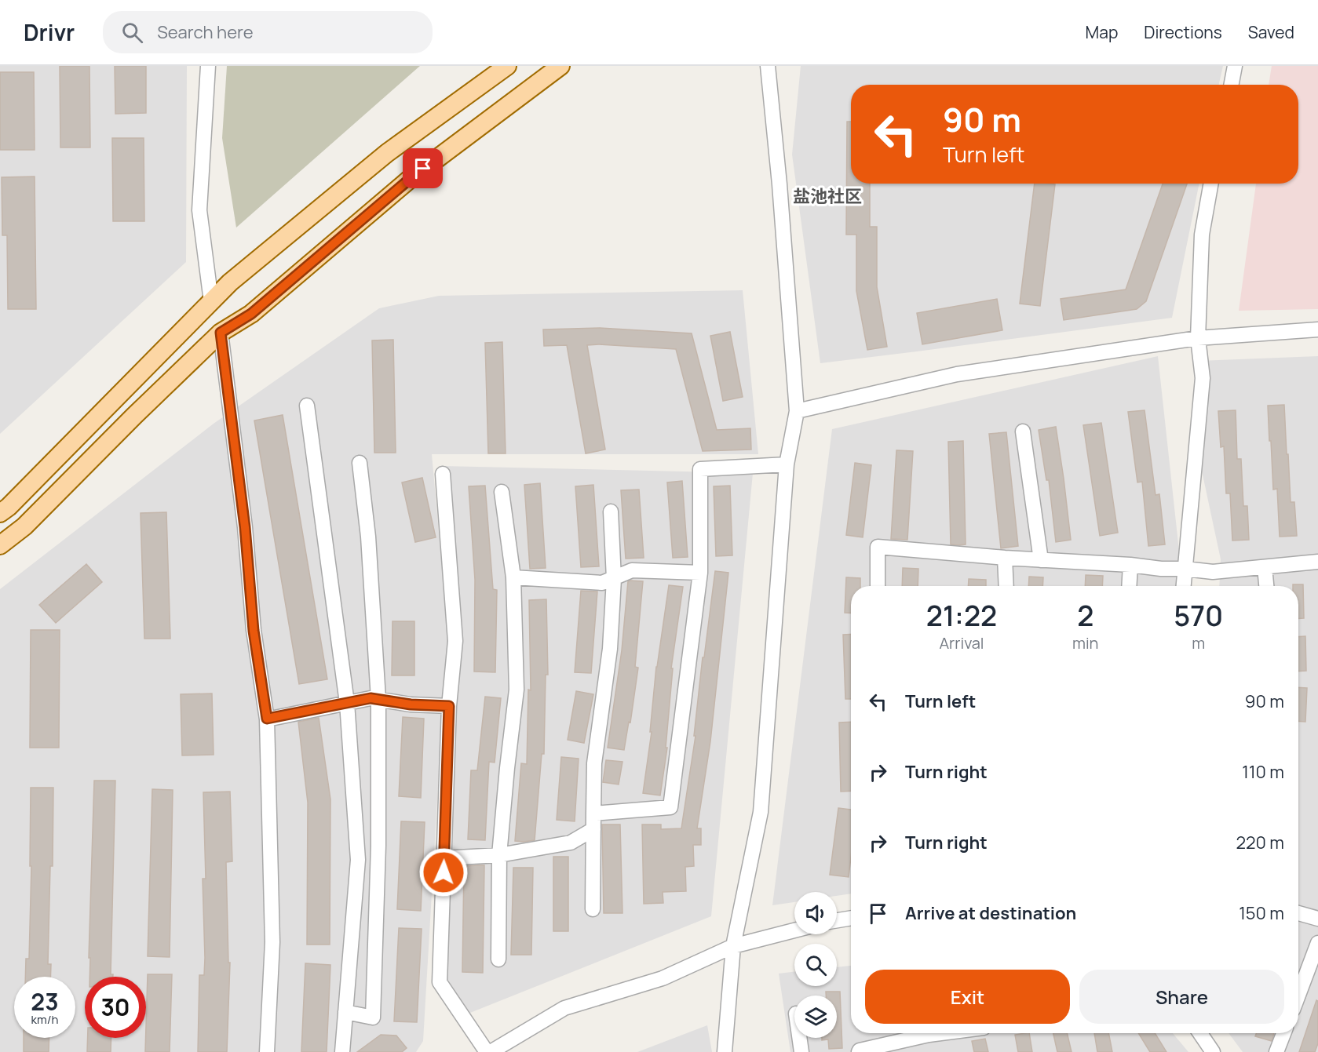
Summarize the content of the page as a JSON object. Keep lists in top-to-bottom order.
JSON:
{
  "districts": ["盐池社区"],
  "page": {
    "header": "Drivr",
    "search": "Search here",
    "nav": ["Map", "Directions", "Saved"],
    "turn": ["90 m", "Turn left"],
    "eta": [
      "21:22",
      "Arrival",
      "2",
      "min",
      "570",
      "m"
    ],
    "list": [
      {
        "name": "Turn left",
        "value": "90 m"
      },
      {
        "name": "Turn right",
        "value": "110 m"
      },
      {
        "name": "Turn right",
        "value": "220 m"
      },
      {
        "name": "Arrive at destination",
        "value": "150 m"
      }
    ],
    "buttons": ["Exit", "Share"],
    "speed": "23 km/h",
    "limit": "30"
  }
}
